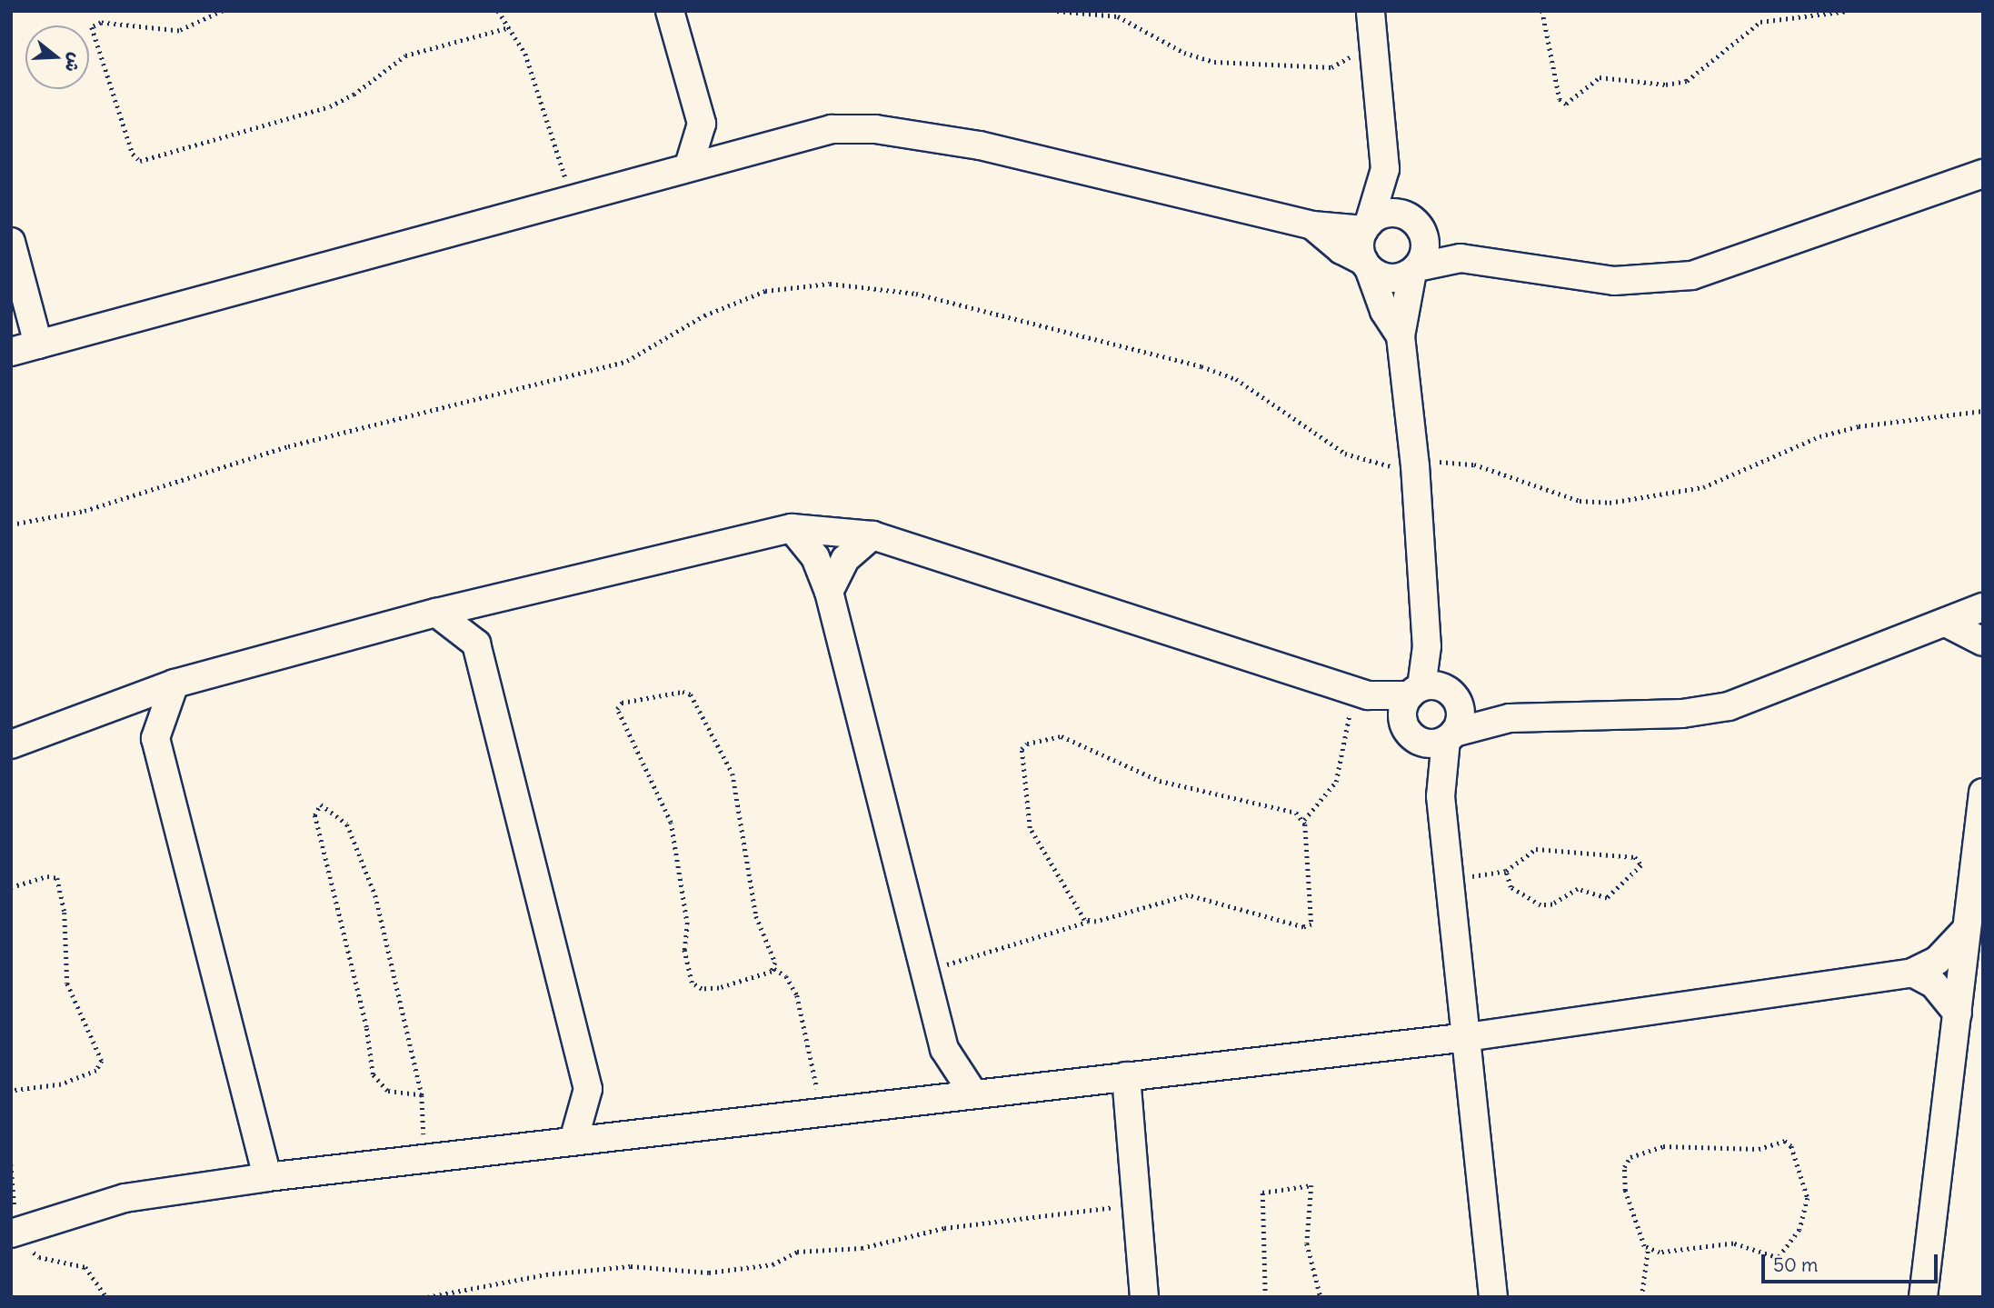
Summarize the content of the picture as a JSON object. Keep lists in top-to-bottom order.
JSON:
{
  "scale_bar": "50 m",
  "north": "right"
}
